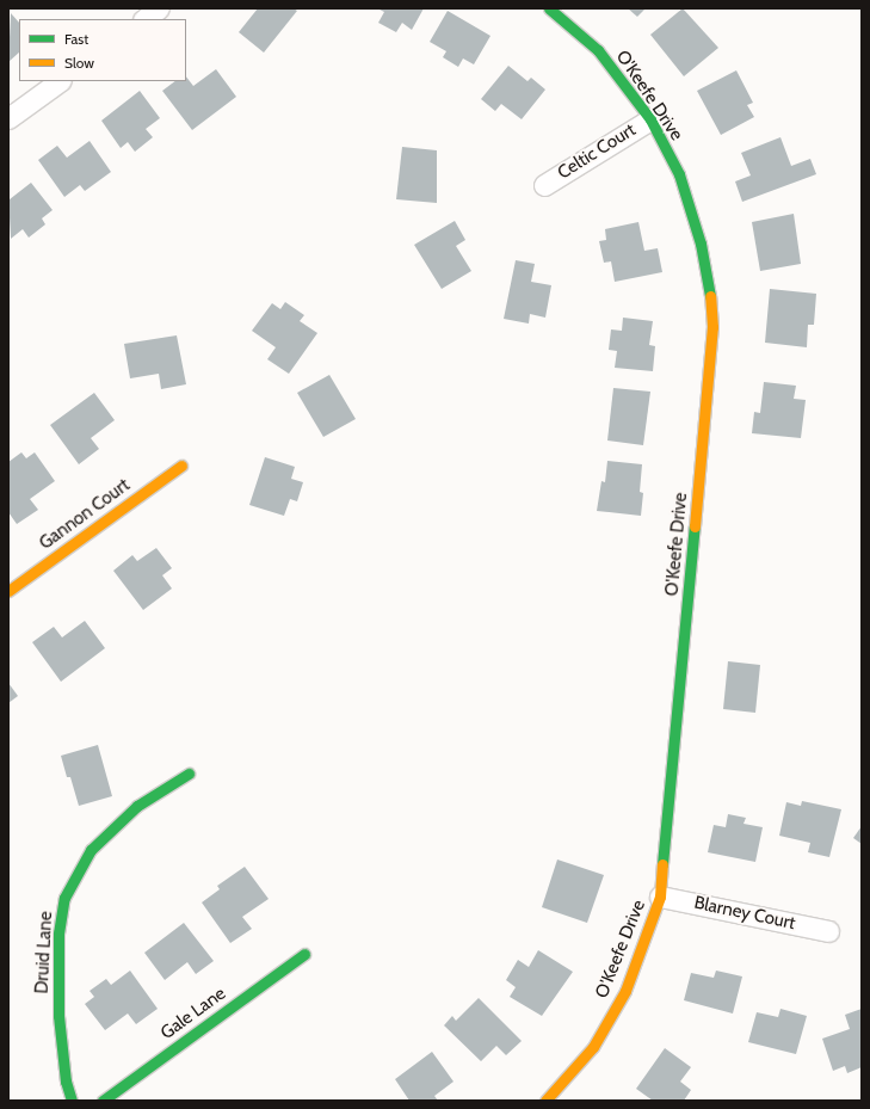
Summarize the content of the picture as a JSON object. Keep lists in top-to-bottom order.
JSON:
{
  "streets": {
    "street": [
      "O'Keefe Drive",
      "Celtic Court",
      "Gannon Court",
      "Blarney Court",
      "Druid Lane",
      "Gale Lane"
    ]
  },
  "crossings": [
    ["O'Keefe Drive", "Celtic Court"],
    ["O'Keefe Drive", "Blarney Court"]
  ],
  "legend": ["Fast", "Slow"]
}
